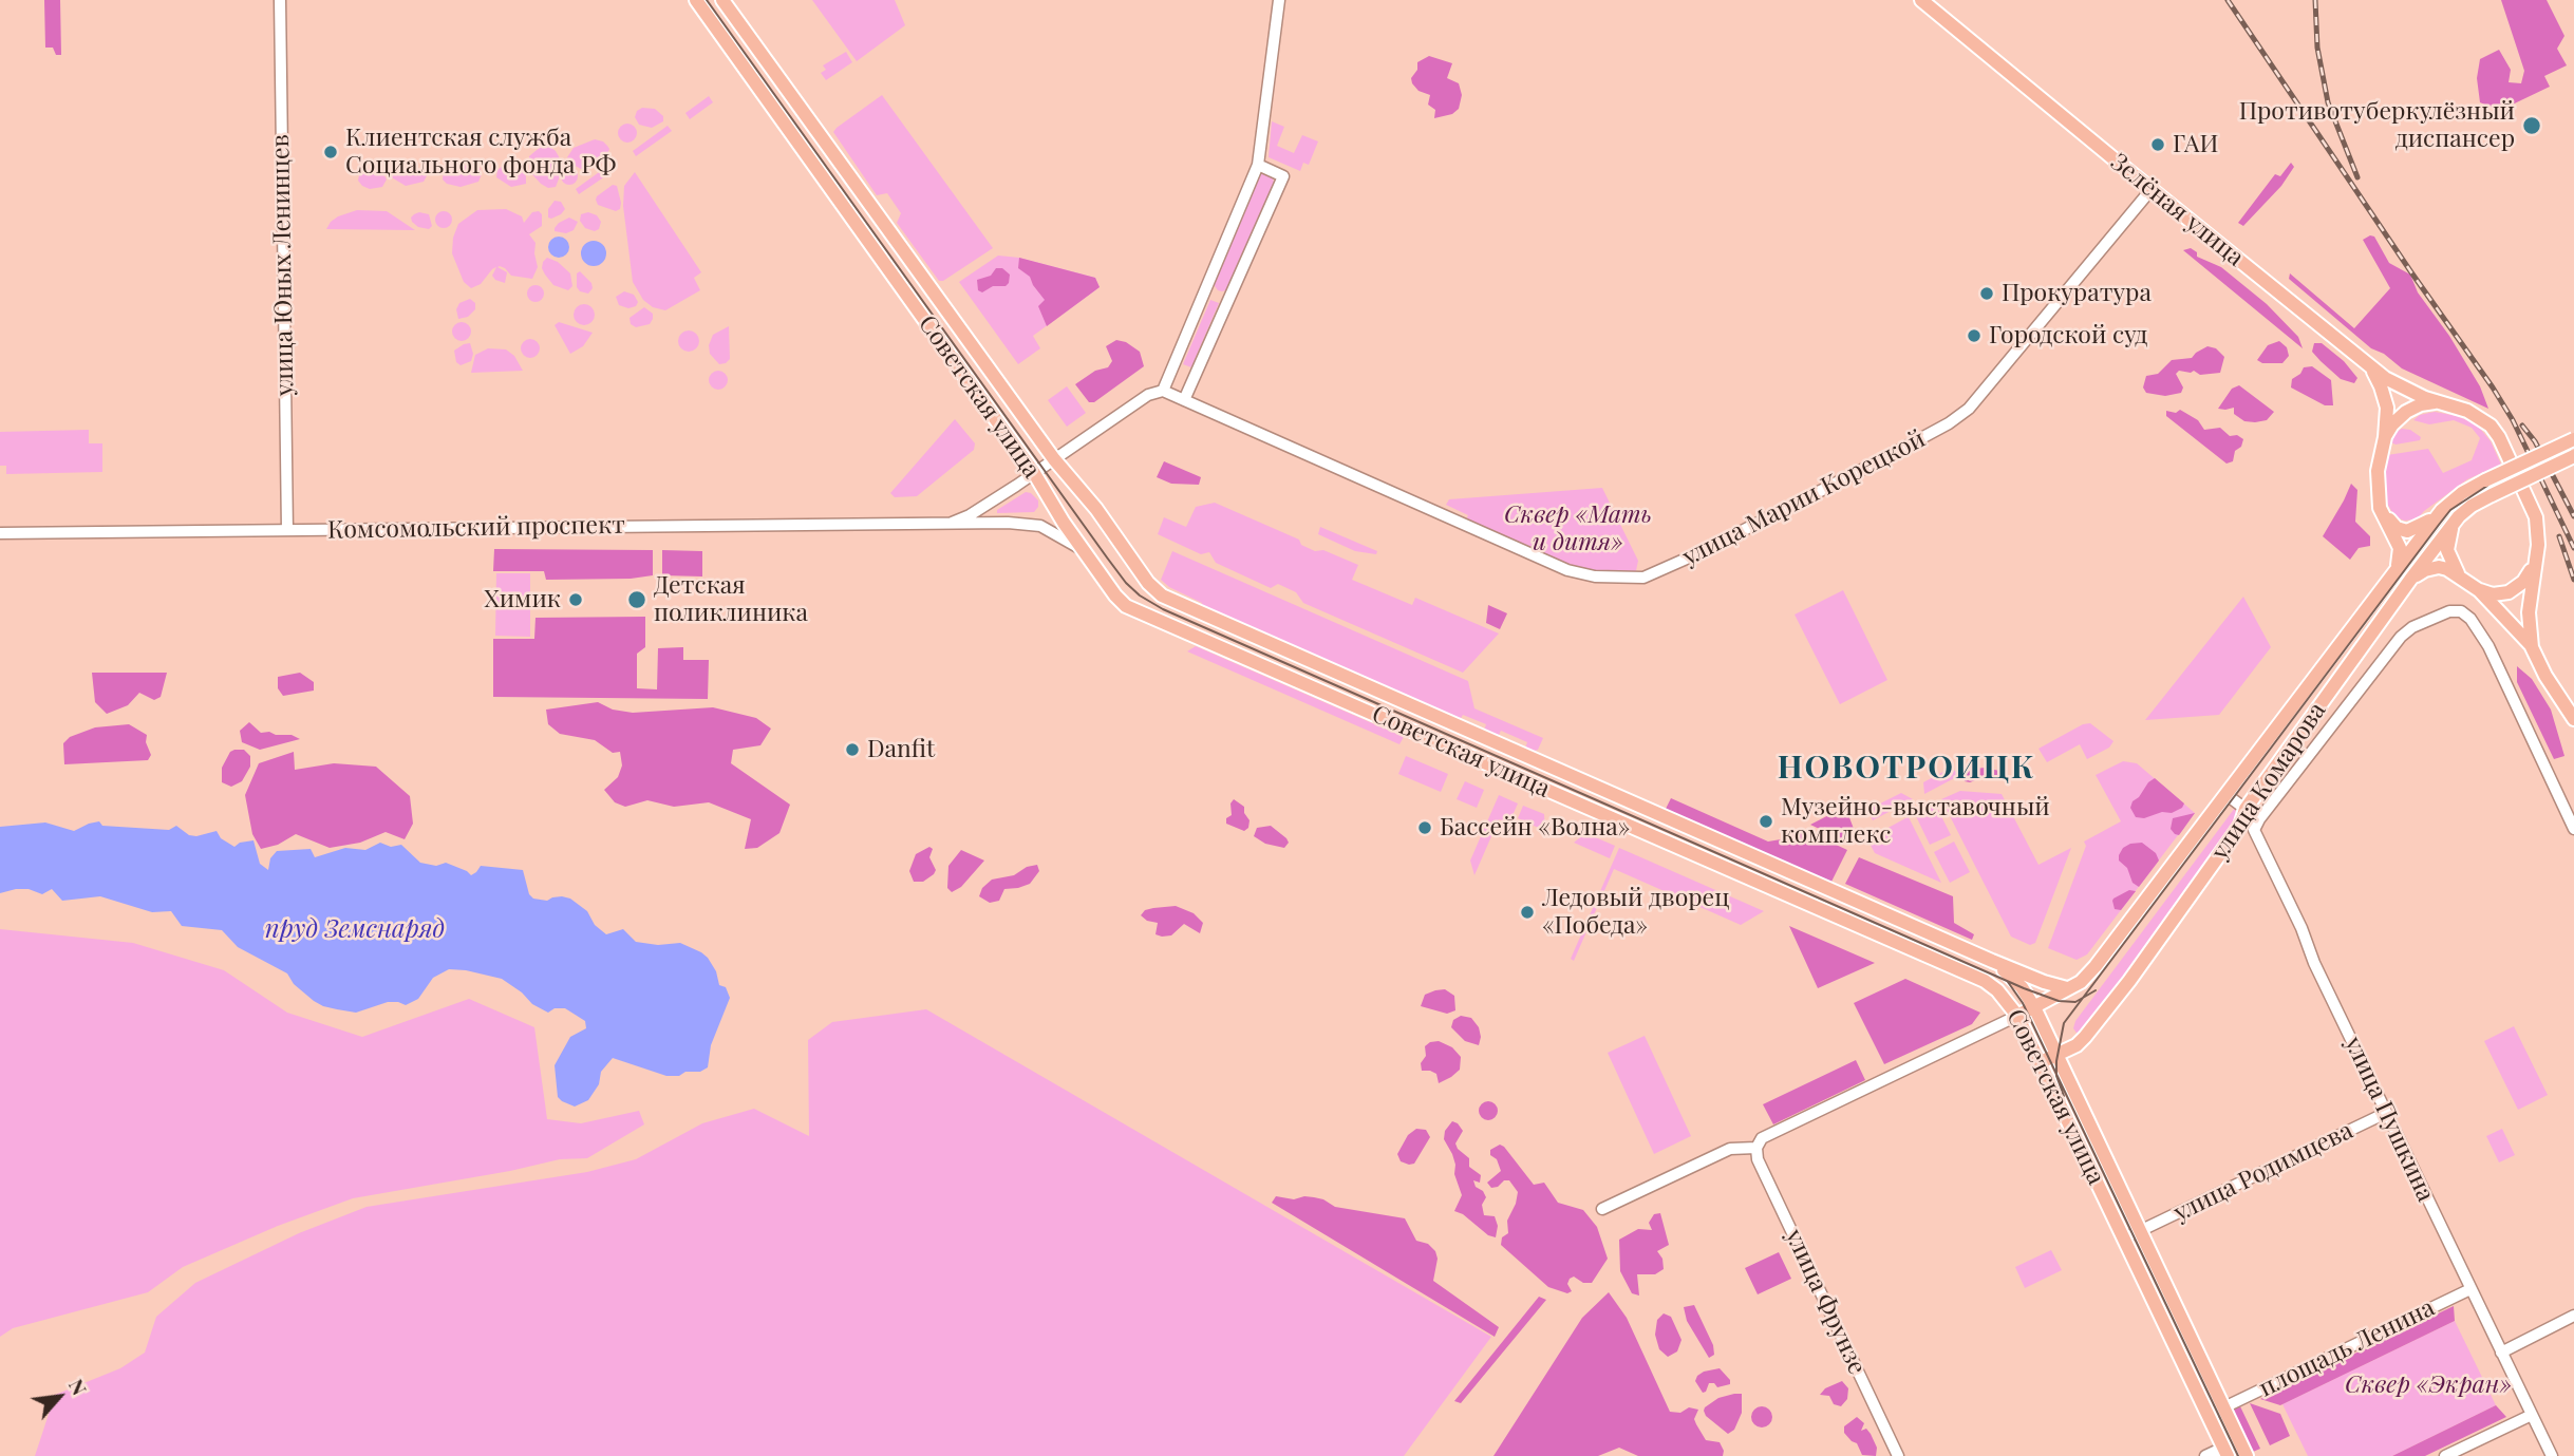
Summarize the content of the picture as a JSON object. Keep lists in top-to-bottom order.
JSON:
{
  "streets": {
    "main road": ["Зелёная улица", "Советская улица", "улица Комарова"],
    "street": [
      "улица Юных Ленинцев",
      "улица Марии Корецкой",
      "Комсомольский проспект",
      "улица Пушкина",
      "улица Родимцева",
      "улица Фрунзе",
      "площадь Ленина"
    ]
  },
  "crossings": [
    ["Зелёная улица", "улица Марии Корецкой"],
    ["улица Юных Ленинцев", "Комсомольский проспект"],
    ["Советская улица", "Комсомольский проспект"],
    ["Советская улица", "улица Комарова"],
    ["Советская улица", "улица Родимцева"],
    ["Советская улица", "площадь Ленина"],
    ["улица Комарова", "улица Пушкина"],
    ["улица Пушкина", "улица Родимцева"],
    ["улица Пушкина", "площадь Ленина"]
  ],
  "districts": ["НОВОТРОИЦК"],
  "water": ["пруд Земснаряд"],
  "parks": ["Сквер «Мать и дитя»", "Сквер «Экран»"],
  "places": [
    "Противотуберкулёзный диспансер",
    "ГАИ",
    "Клиентская служба Социального фонда РФ",
    "Прокуратура",
    "Городской суд",
    "Химик",
    "Детская поликлиника",
    "Danfit",
    "Музейно-выставочный комплекс",
    "Бассейн «Волна»",
    "Ледовый дворец «Победа»"
  ],
  "north": "top right"
}
